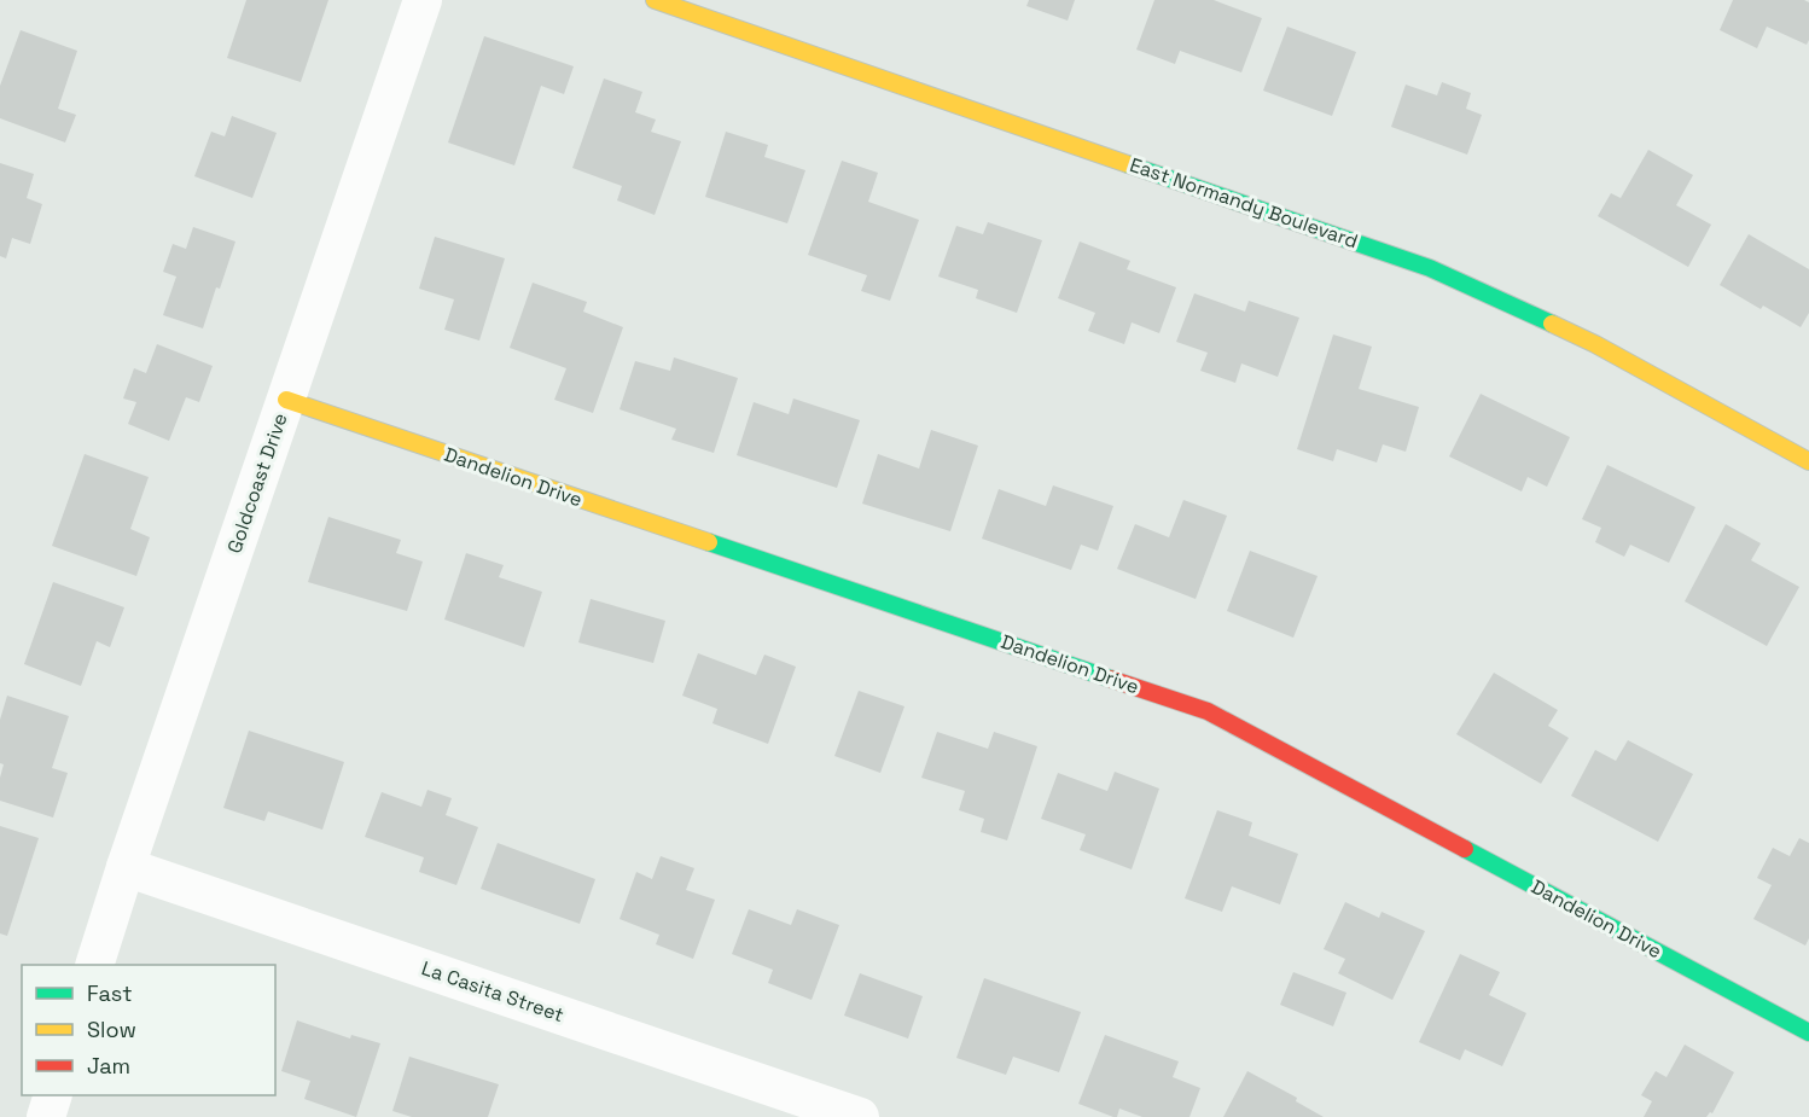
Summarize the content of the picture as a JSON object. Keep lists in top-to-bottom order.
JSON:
{
  "streets": {
    "street": [
      "East Normandy Boulevard",
      "Dandelion Drive",
      "Goldcoast Drive",
      "La Casita Street"
    ]
  },
  "crossings": [
    ["Dandelion Drive", "Goldcoast Drive"],
    ["Goldcoast Drive", "La Casita Street"]
  ],
  "legend": ["Fast", "Slow", "Jam"]
}
